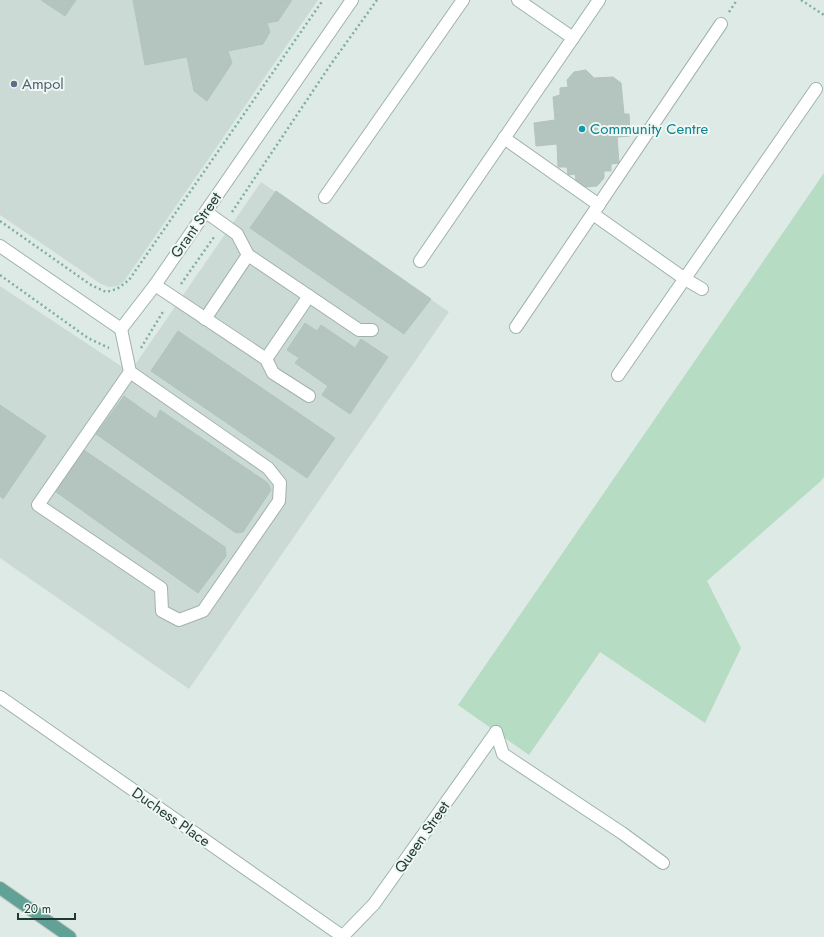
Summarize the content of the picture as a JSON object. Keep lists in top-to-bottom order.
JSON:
{
  "streets": {
    "street": ["Grant Street", "Duchess Place", "Queen Street"]
  },
  "crossings": [
    ["Duchess Place", "Queen Street"]
  ],
  "places": ["Ampol", "Community Centre"],
  "scale_bar": "20 m"
}
